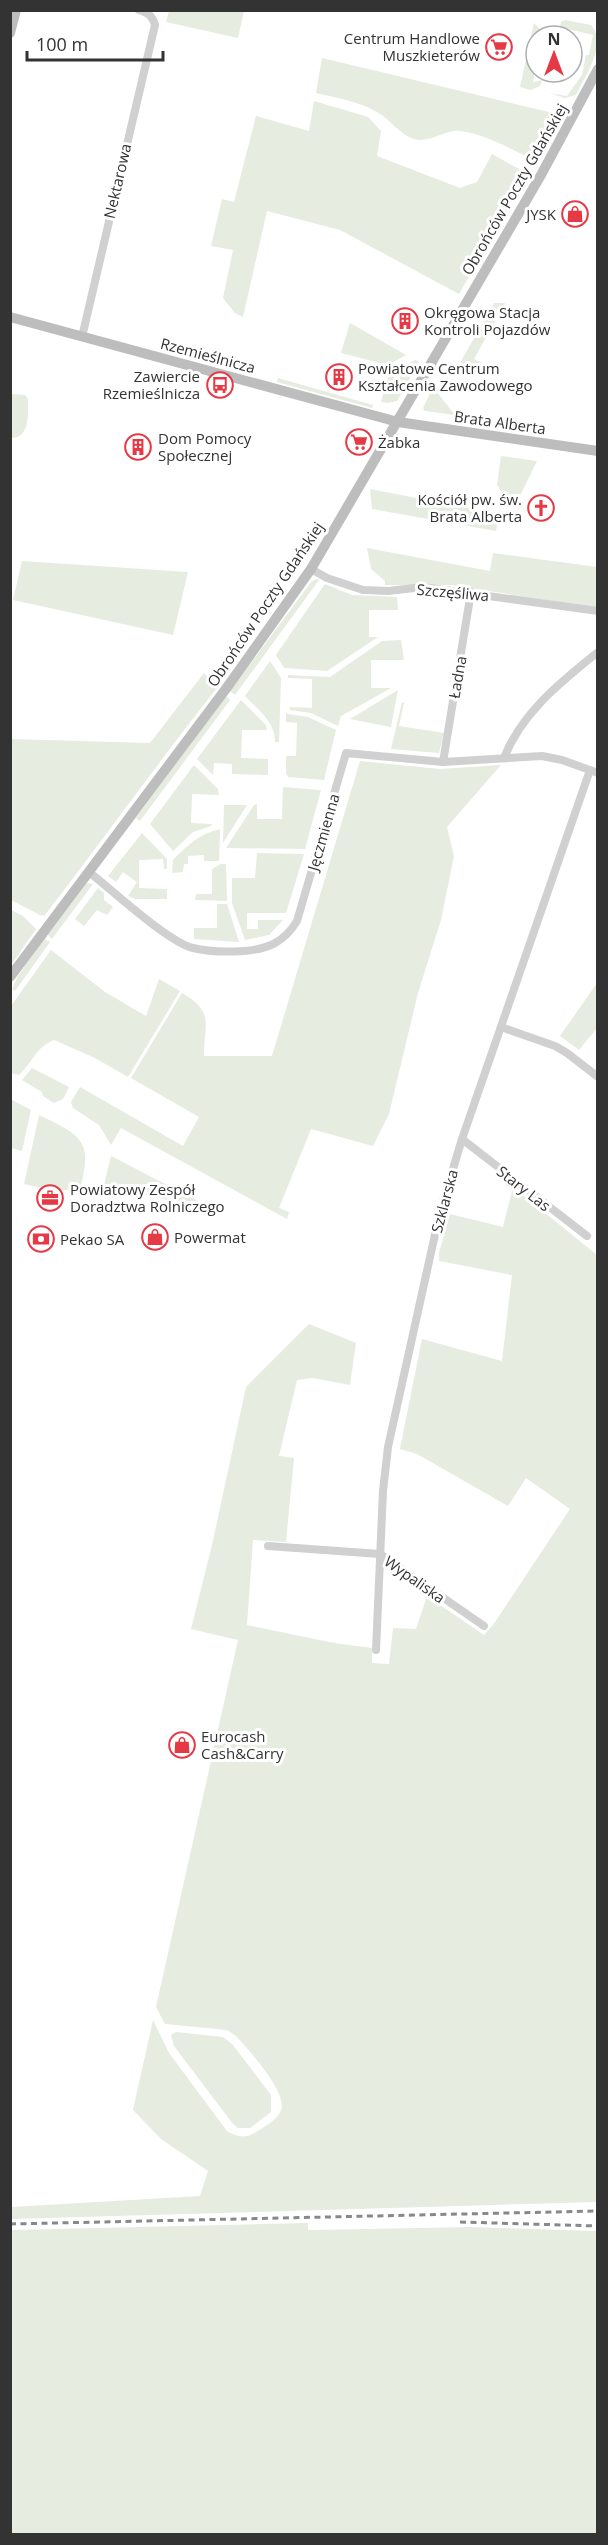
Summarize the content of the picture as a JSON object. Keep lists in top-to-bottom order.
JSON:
{
  "streets": {
    "street": [
      "Nektarowa",
      "Obrońców Poczty Gdańskiej",
      "Rzemieślnicza",
      "Brata Alberta",
      "Szczęśliwa",
      "Ładna",
      "Jęczmienna",
      "Stary Las",
      "Szklarska",
      "Wypaliska"
    ]
  },
  "crossings": [
    ["Nektarowa", "Rzemieślnicza"],
    ["Obrońców Poczty Gdańskiej", "Rzemieślnicza"],
    ["Obrońców Poczty Gdańskiej", "Brata Alberta"],
    ["Obrońców Poczty Gdańskiej", "Szczęśliwa"],
    ["Obrońców Poczty Gdańskiej", "Jęczmienna"],
    ["Rzemieślnicza", "Brata Alberta"],
    ["Szczęśliwa", "Ładna"],
    ["Ładna", "Jęczmienna"],
    ["Jęczmienna", "Szklarska"],
    ["Stary Las", "Szklarska"],
    ["Szklarska", "Wypaliska"]
  ],
  "places": {
    "supermarket": ["Centrum Handlowe Muszkieterów", "Żabka"],
    "shop": ["JYSK", "Powermat", "Eurocash Cash&Carry"],
    "building": ["Okręgowa Stacja Kontroli Pojazdów", "Powiatowe Centrum Kształcenia Zawodowego", "Dom Pomocy Społecznej"],
    "bus stop": ["Zawiercie Rzemieślnicza"],
    "church": ["Kościół pw. św. Brata Alberta"],
    "office": ["Powiatowy Zespół Doradztwa Rolniczego"],
    "bank": ["Pekao SA"]
  },
  "scale_bar": "100 m",
  "north": "top"
}
